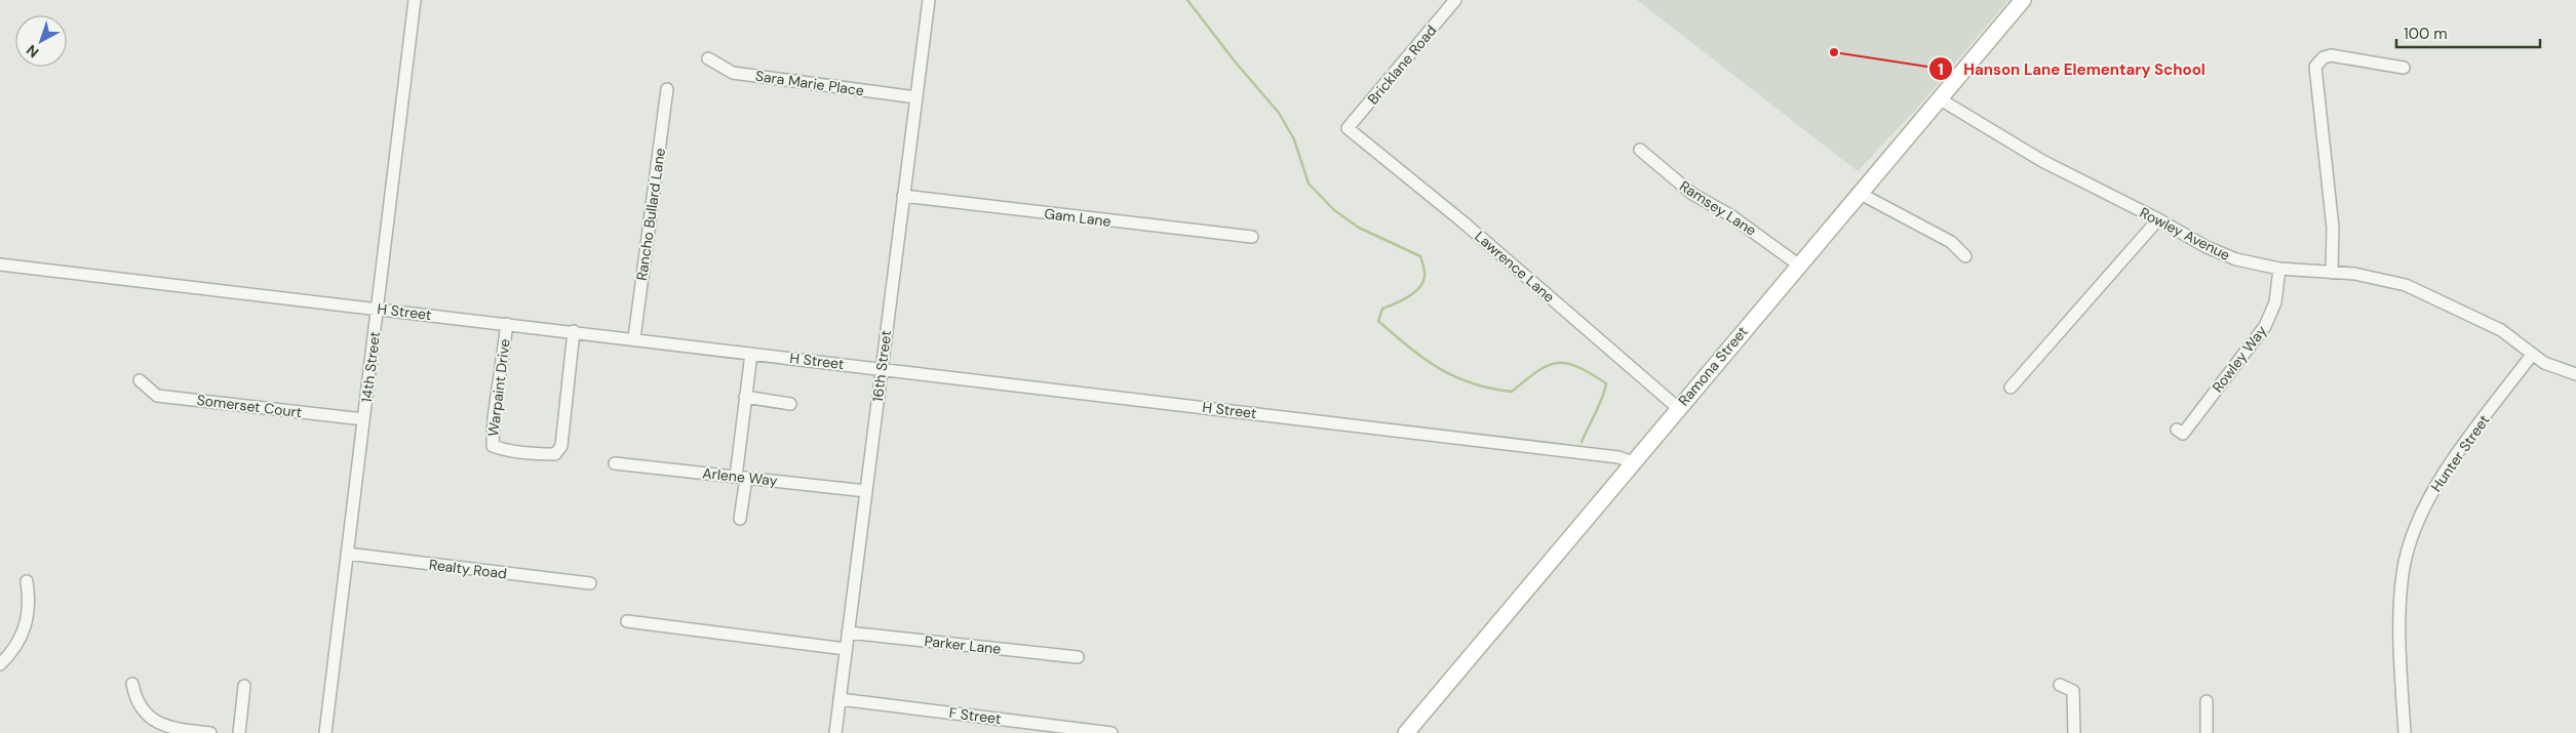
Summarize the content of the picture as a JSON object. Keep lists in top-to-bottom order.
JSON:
{
  "streets": {
    "main road": ["Ramona Street"],
    "street": [
      "Bricklane Road",
      "Sara Marie Place",
      "Ramsey Lane",
      "Rancho Bullard Lane",
      "Gam Lane",
      "Rowley Avenue",
      "Lawrence Lane",
      "H Street",
      "Rowley Way",
      "16th Street",
      "14th Street",
      "Warpaint Drive",
      "Somerset Court",
      "Hunter Street",
      "Arlene Way",
      "Realty Road",
      "Parker Lane",
      "F Street"
    ]
  },
  "crossings": [
    ["Bricklane Road", "Lawrence Lane"],
    ["Sara Marie Place", "16th Street"],
    ["Ramsey Lane", "Ramona Street"],
    ["Rancho Bullard Lane", "H Street"],
    ["Gam Lane", "16th Street"],
    ["Rowley Avenue", "Rowley Way"],
    ["Rowley Avenue", "Ramona Street"],
    ["Rowley Avenue", "Hunter Street"],
    ["Lawrence Lane", "Ramona Street"],
    ["H Street", "16th Street"],
    ["H Street", "Ramona Street"],
    ["H Street", "14th Street"],
    ["H Street", "Warpaint Drive"],
    ["16th Street", "Arlene Way"],
    ["16th Street", "Parker Lane"],
    ["16th Street", "F Street"],
    ["14th Street", "Somerset Court"],
    ["14th Street", "Realty Road"]
  ],
  "places": ["Hanson Lane Elementary School"],
  "scale_bar": "100 m",
  "north": "bottom left"
}
